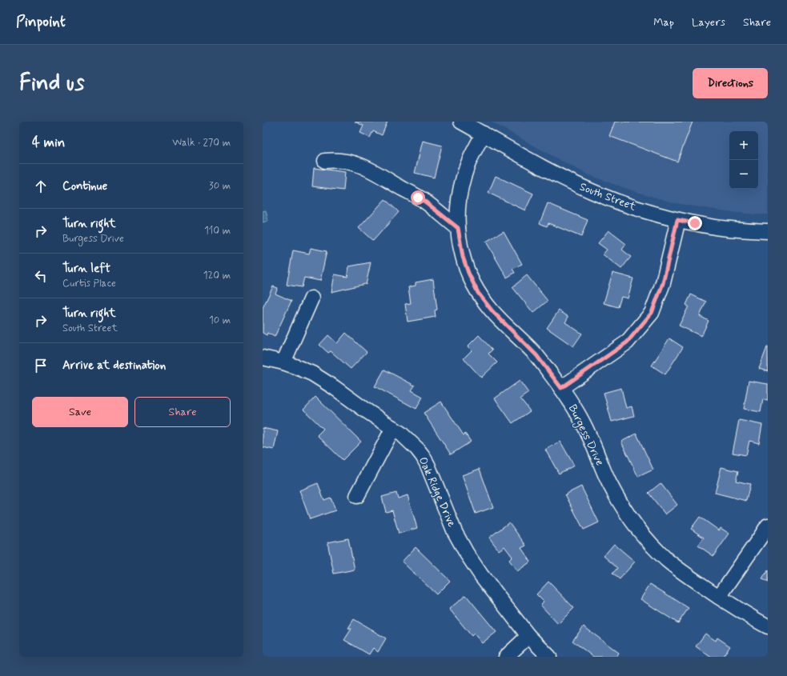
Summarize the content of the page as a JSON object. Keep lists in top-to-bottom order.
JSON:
{
  "streets": {
    "street": ["South Street", "Burgess Drive", "Oak Ridge Drive"]
  },
  "crossings": [
    ["South Street", "Burgess Drive"]
  ],
  "page": {
    "header": "Pinpoint",
    "nav": ["Map", "Layers", "Share"],
    "buttons": [
      "Directions",
      ["Save", "Share"]
    ],
    "title": "Find us",
    "heading": ["4 min", "Walk · 270 m"],
    "map_buttons": ["+", "−"],
    "list": [
      ["Continue", "30 m"],
      ["Turn right", "Burgess Drive", "110 m"],
      ["Turn left", "Curtis Place", "120 m"],
      ["Turn right", "South Street", "10 m"],
      "Arrive at destination"
    ]
  }
}
